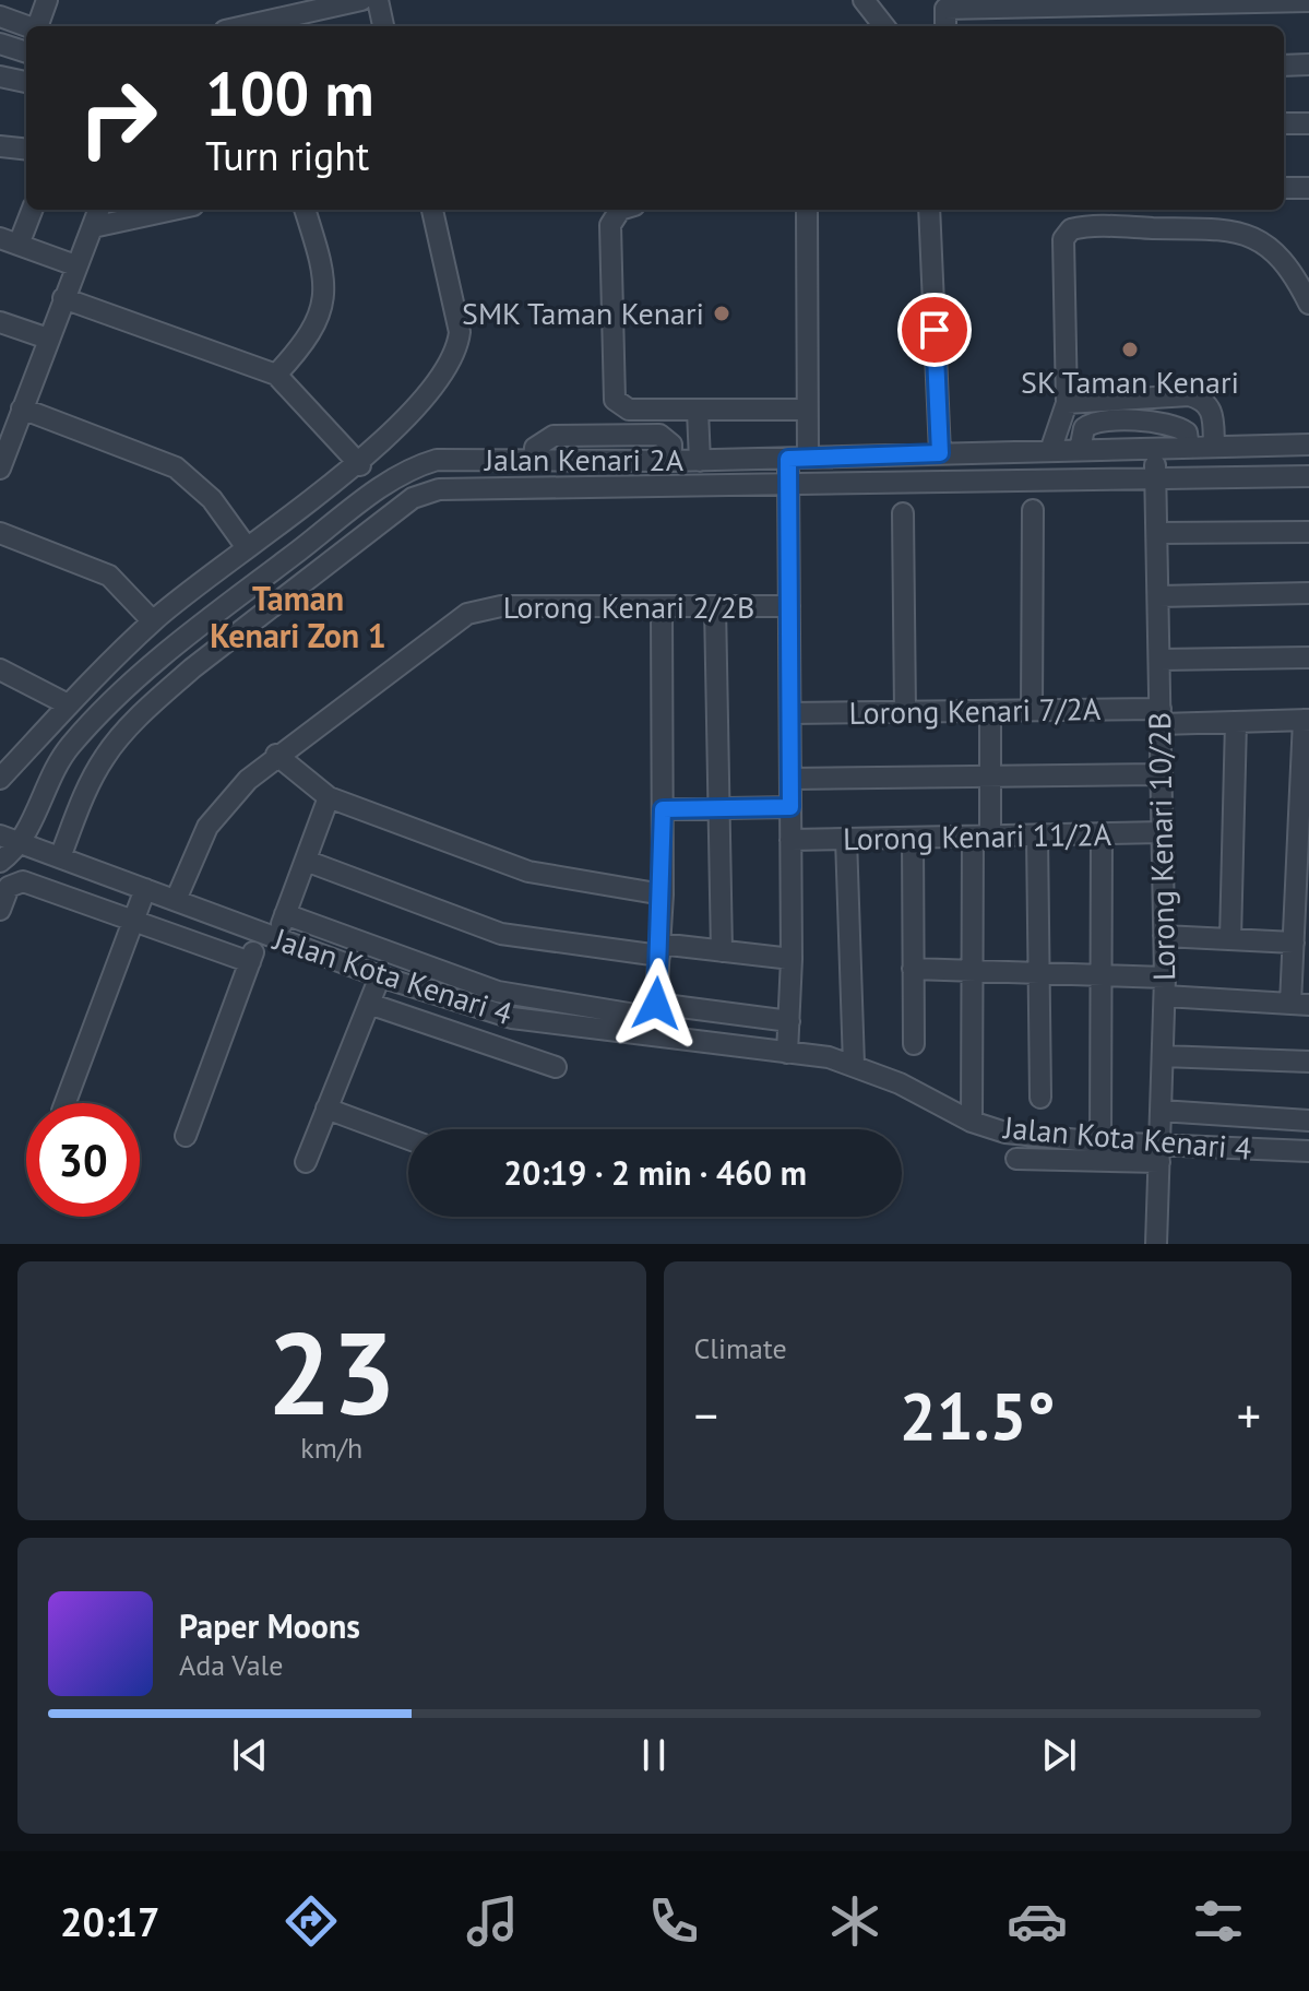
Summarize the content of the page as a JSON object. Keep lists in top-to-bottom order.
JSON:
{
  "streets": {
    "street": [
      "Jalan Kenari 2A",
      "Lorong Kenari 2/2B",
      "Lorong Kenari 7/2A",
      "Lorong Kenari 11/2A",
      "Lorong Kenari 10/2B",
      "Jalan Kota Kenari 4"
    ]
  },
  "crossings": [
    ["Jalan Kenari 2A", "Lorong Kenari 10/2B"],
    ["Jalan Kenari 2A", "Jalan Kota Kenari 4"],
    ["Lorong Kenari 2/2B", "Jalan Kota Kenari 4"],
    ["Lorong Kenari 7/2A", "Lorong Kenari 10/2B"],
    ["Lorong Kenari 11/2A", "Lorong Kenari 10/2B"],
    ["Lorong Kenari 10/2B", "Jalan Kota Kenari 4"]
  ],
  "districts": ["Taman Kenari Zon 1"],
  "places": ["SMK Taman Kenari", "SK Taman Kenari"],
  "page": {
    "turn": ["100 m", "Turn right"],
    "limit": "30",
    "trip": "20:19 · 2 min · 460 m",
    "tile": [
      ["23", "km/h"],
      "Climate"
    ],
    "heat": ["−", "21.5°", "+"],
    "song": ["Paper Moons", "Ada Vale"],
    "tabs": "20:17"
  }
}
